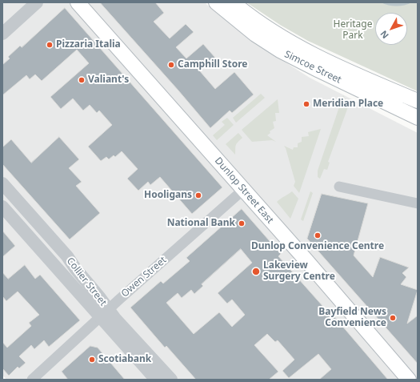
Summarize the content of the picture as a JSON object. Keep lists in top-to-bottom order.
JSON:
{
  "streets": {
    "main road": ["Simcoe Street", "Dunlop Street East"],
    "street": ["Owen Street", "Collier Street"]
  },
  "crossings": [
    ["Dunlop Street East", "Owen Street"],
    ["Owen Street", "Collier Street"]
  ],
  "parks": ["Heritage Park"],
  "places": [
    "Pizzaria Italia",
    "Camphill Store",
    "Valiant's",
    "Meridian Place",
    "Hooligans",
    "National Bank",
    "Dunlop Convenience Centre",
    "Lakeview Surgery Centre",
    "Bayfield News Convenience",
    "Scotiabank"
  ],
  "north": "bottom left"
}
